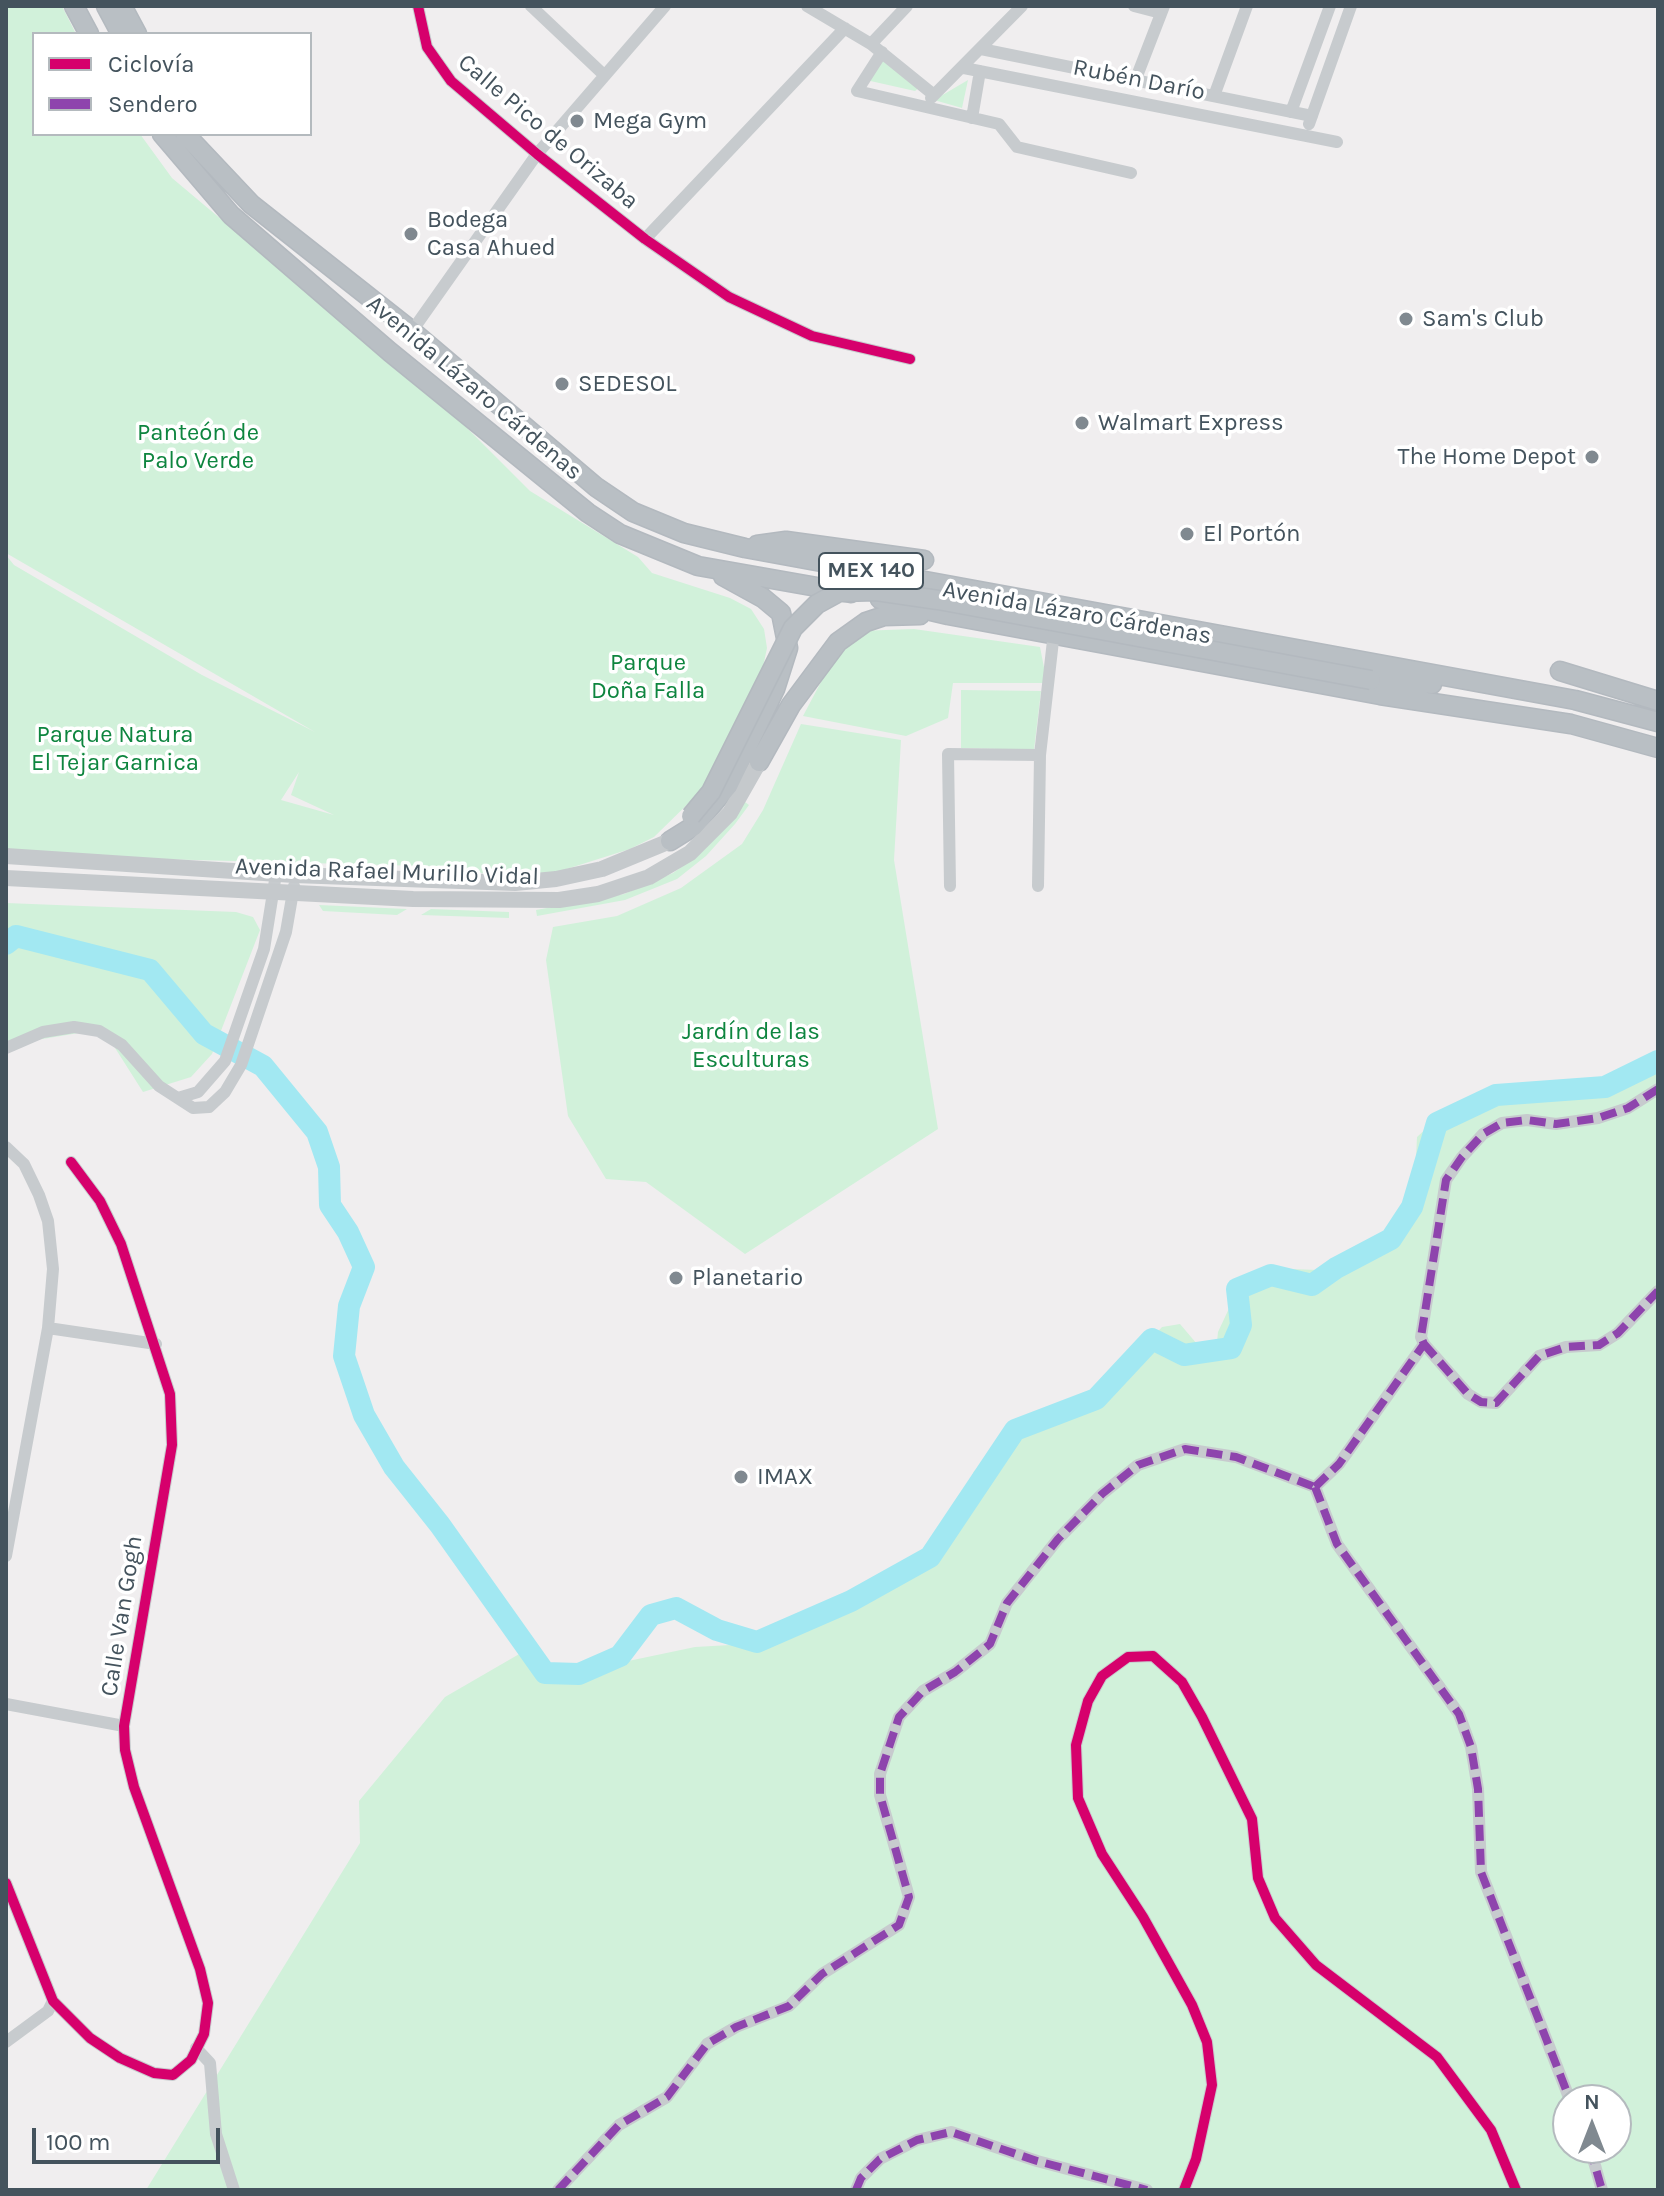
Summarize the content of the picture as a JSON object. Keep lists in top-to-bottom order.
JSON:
{
  "streets": {
    "highway": ["Avenida Lázaro Cárdenas", "MEX 140"],
    "main road": ["Avenida Rafael Murillo Vidal"],
    "street": ["Rubén Darío", "Calle Pico de Orizaba", "Calle Van Gogh"]
  },
  "parks": [
    "Panteón de Palo Verde",
    "Parque Doña Falla",
    "Parque Natura El Tejar Garnica",
    "Jardín de las Esculturas"
  ],
  "places": [
    "Mega Gym",
    "Bodega Casa Ahued",
    "Sam's Club",
    "SEDESOL",
    "Walmart Express",
    "The Home Depot",
    "El Portón",
    "Planetario",
    "IMAX"
  ],
  "legend": ["Ciclovía", "Sendero"],
  "scale_bar": "100 m",
  "north": "top"
}
